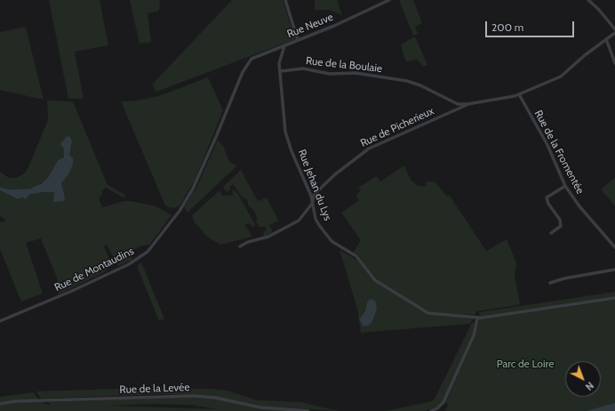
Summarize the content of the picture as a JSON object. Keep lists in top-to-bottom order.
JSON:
{
  "streets": {
    "street": [
      "Rue Neuve",
      "Rue de la Boulaie",
      "Rue de Picherieux",
      "Rue de la Fromentée",
      "Rue Jehan du Lys",
      "Rue de Montaudins",
      "Rue de la Levée"
    ]
  },
  "crossings": [
    ["Rue Neuve", "Rue Jehan du Lys"],
    ["Rue Neuve", "Rue de Montaudins"],
    ["Rue de la Boulaie", "Rue de Picherieux"],
    ["Rue de la Boulaie", "Rue de la Fromentée"],
    ["Rue de la Boulaie", "Rue Jehan du Lys"],
    ["Rue de Picherieux", "Rue Jehan du Lys"]
  ],
  "parks": ["Parc de Loire"],
  "scale_bar": "200 m",
  "north": "bottom right"
}
